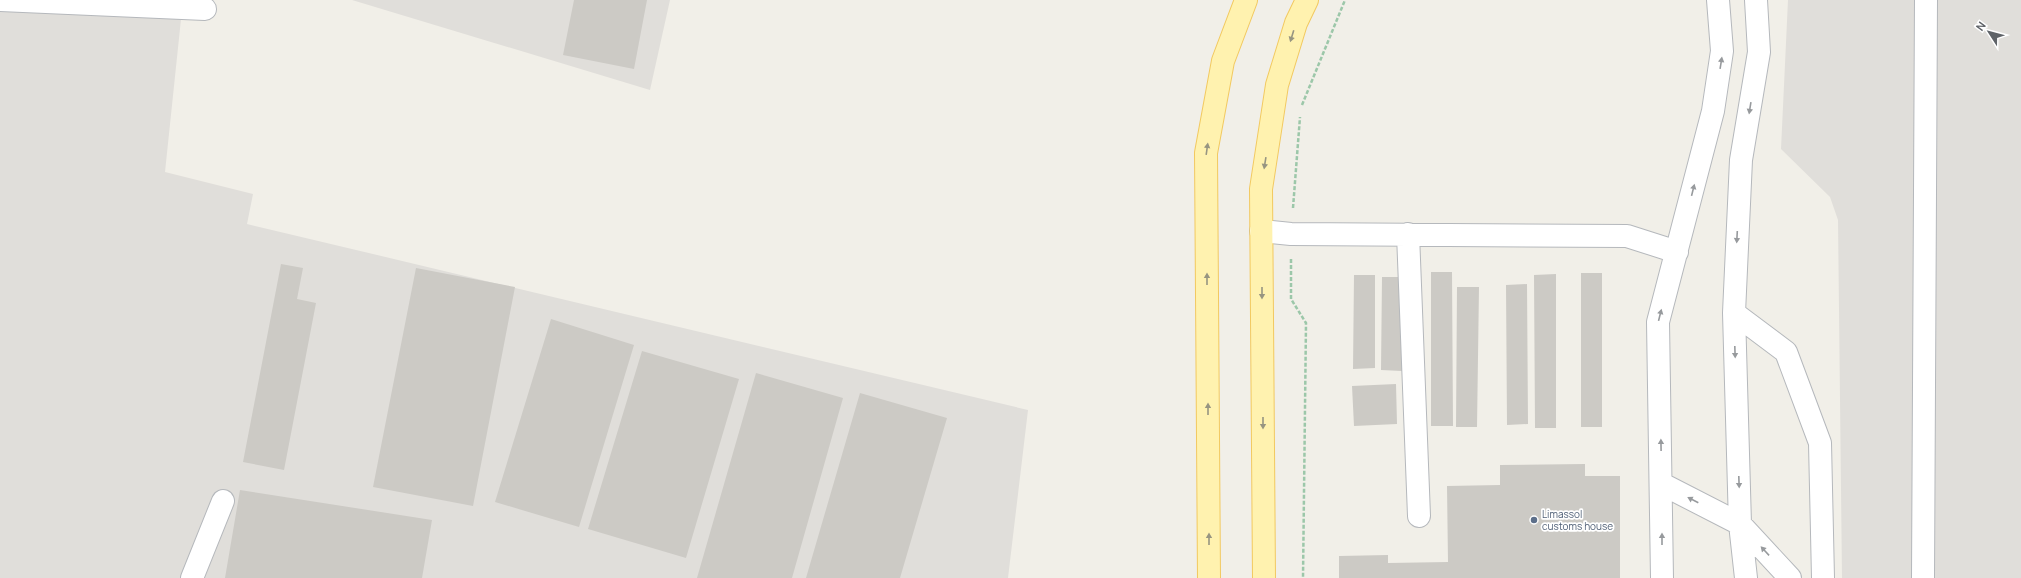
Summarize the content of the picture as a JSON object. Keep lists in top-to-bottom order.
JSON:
{
  "places": ["Limassol customs house"],
  "north": "top left"
}
